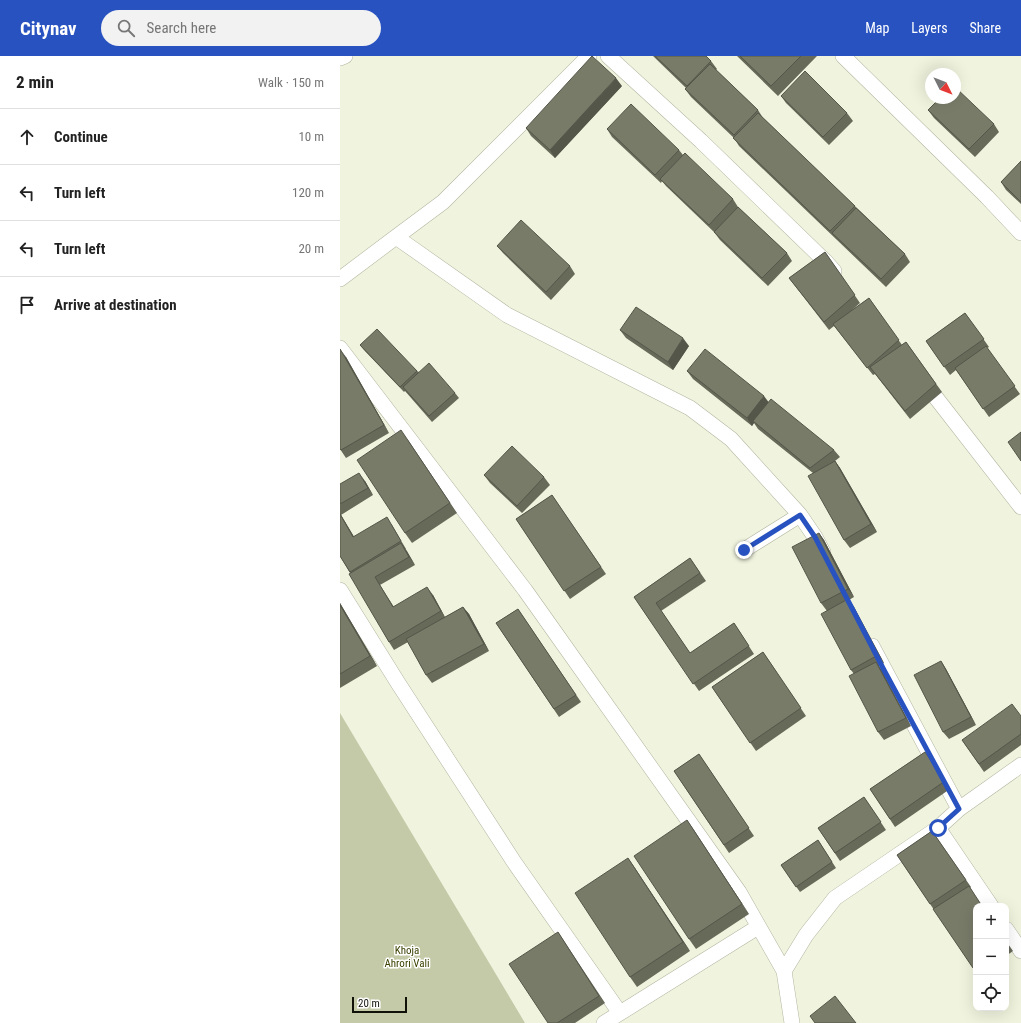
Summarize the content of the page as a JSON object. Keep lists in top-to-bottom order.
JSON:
{
  "parks": ["Khoja Ahrori Vali"],
  "scale_bar": "20 m",
  "north": "bottom right",
  "page": {
    "header": "Citynav",
    "search": "Search here",
    "nav": ["Map", "Layers", "Share"],
    "heading": ["2 min", "Walk · 150 m"],
    "list": [
      ["Continue", "10 m"],
      ["Turn left", "120 m"],
      ["Turn left", "20 m"],
      "Arrive at destination"
    ],
    "map_buttons": ["+", "−"],
    "scale": "20 m"
  }
}
